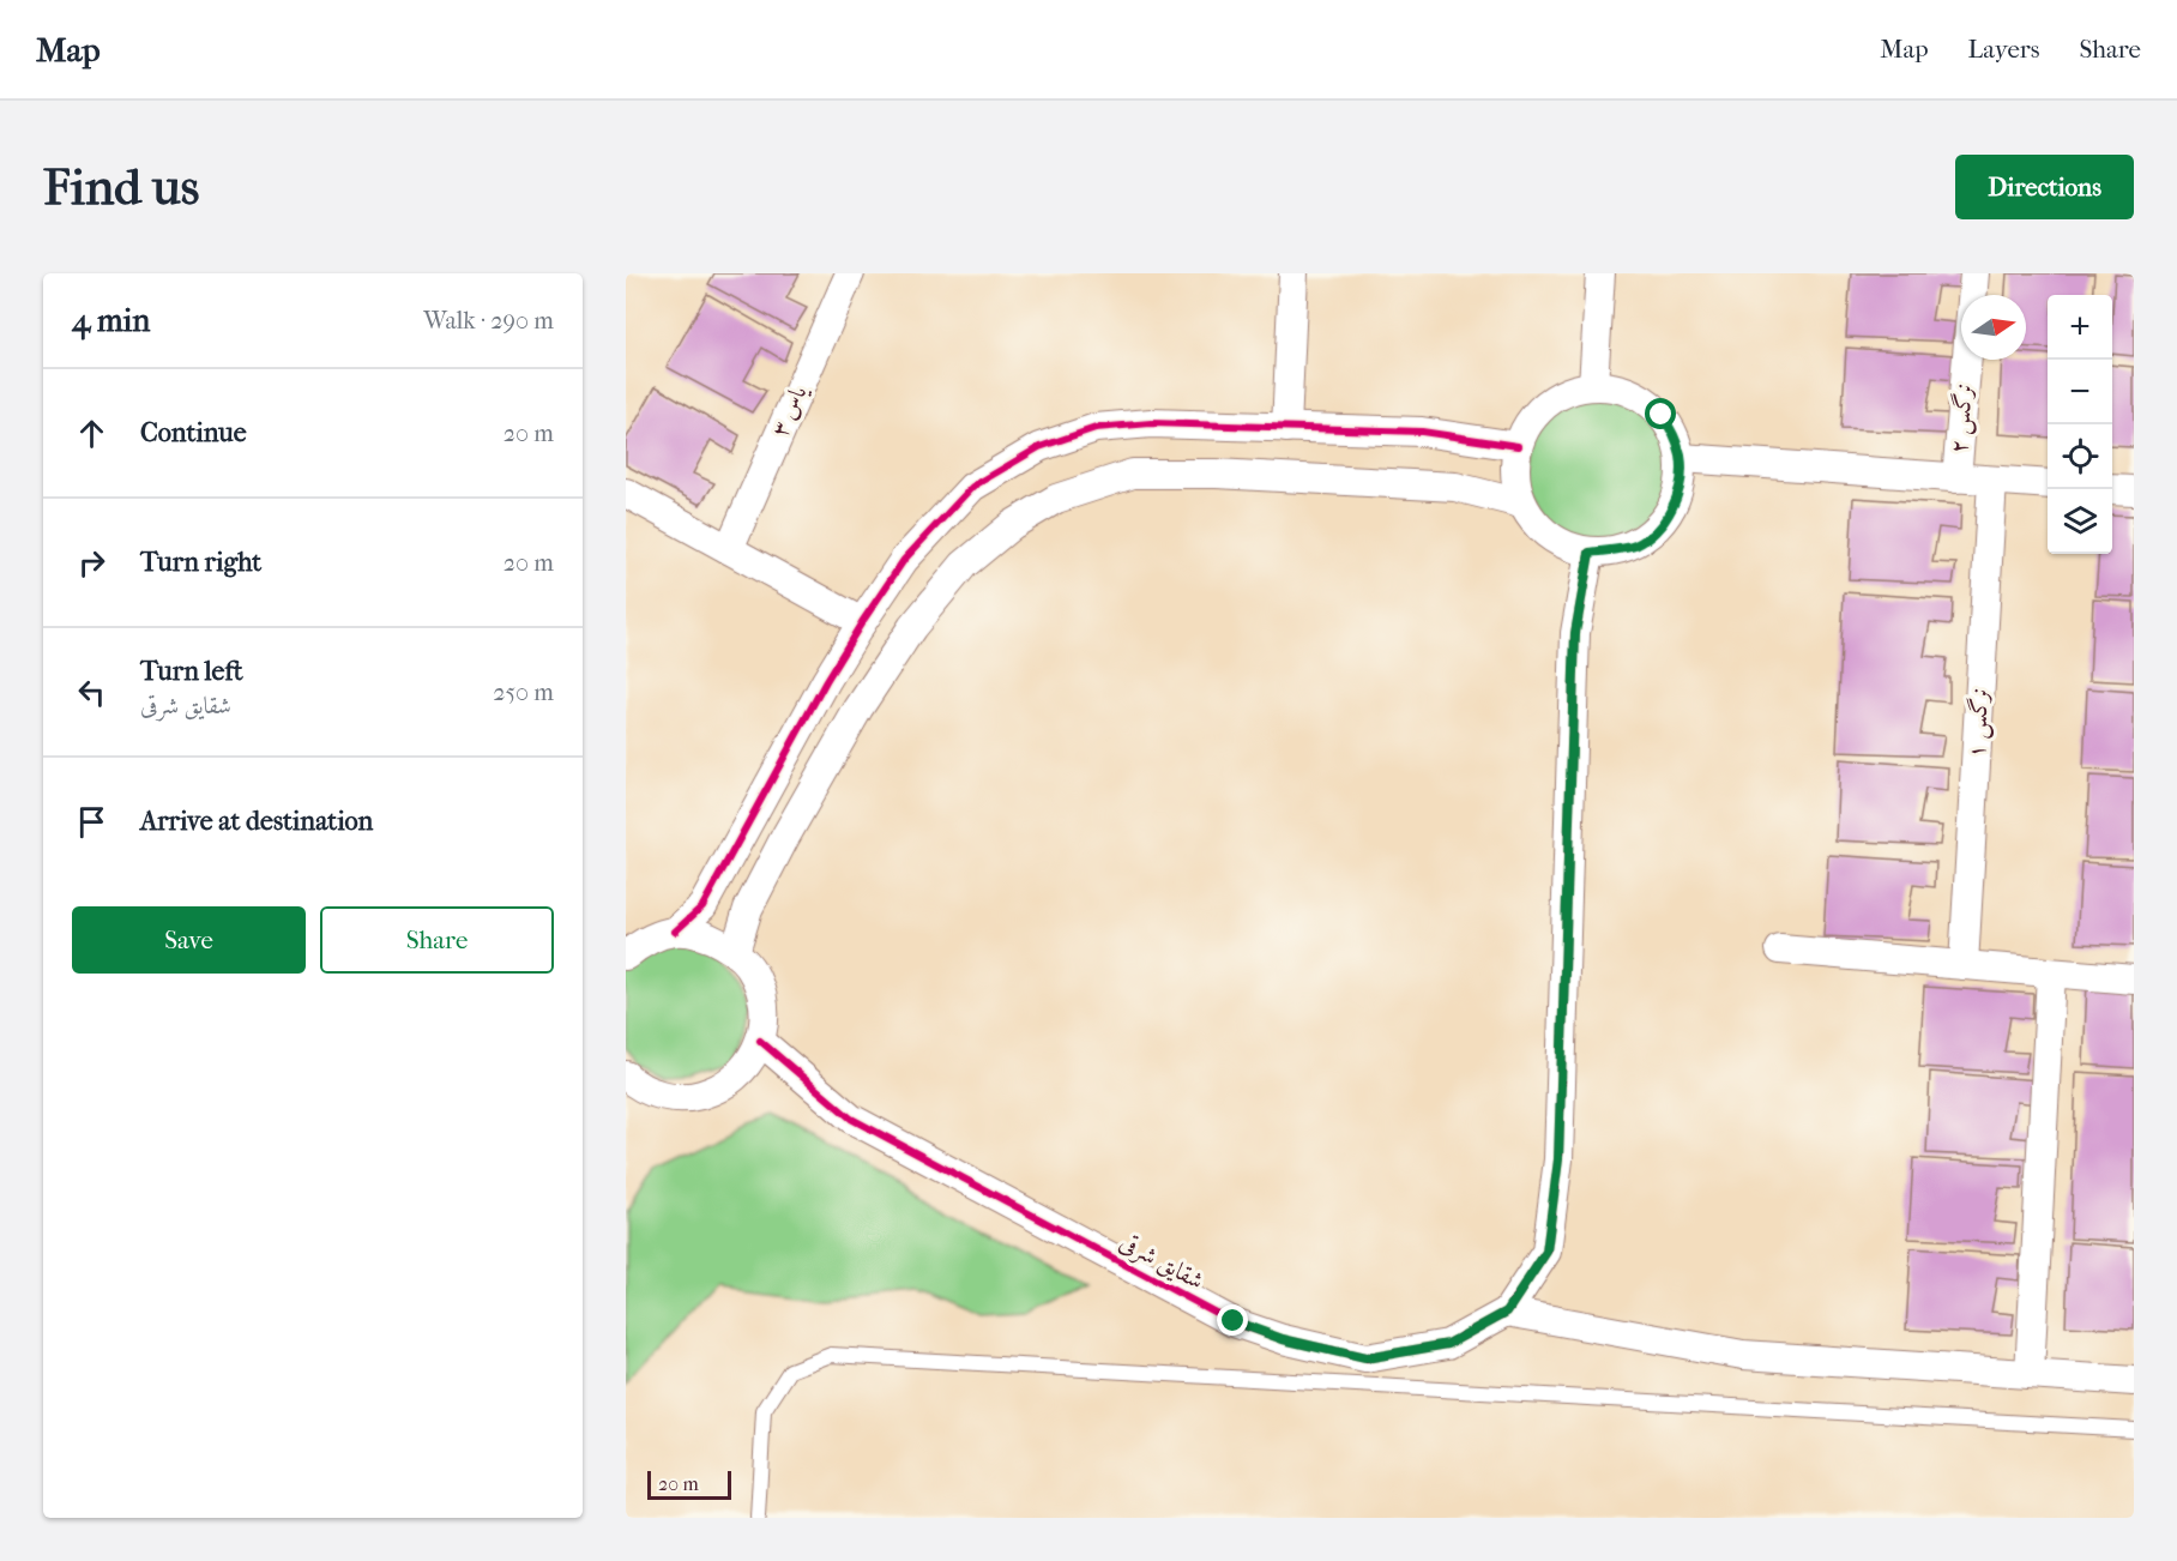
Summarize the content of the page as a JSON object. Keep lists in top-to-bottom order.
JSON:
{
  "streets": {
    "street": [
      "یاس ۳",
      "نرگس ۲",
      "نرگس ۱",
      "شقایق شرقی"
    ]
  },
  "scale_bar": "20 m",
  "north": "right",
  "page": {
    "header": "Map",
    "nav": ["Map", "Layers", "Share"],
    "buttons": [
      "Directions",
      ["Save", "Share"]
    ],
    "title": "Find us",
    "heading": ["4 min", "Walk · 290 m"],
    "map_buttons": ["+", "−"],
    "list": [
      ["Continue", "20 m"],
      ["Turn right", "20 m"],
      ["Turn left", "شقایق شرقی", "250 m"],
      "Arrive at destination"
    ],
    "scale": "20 m"
  }
}
